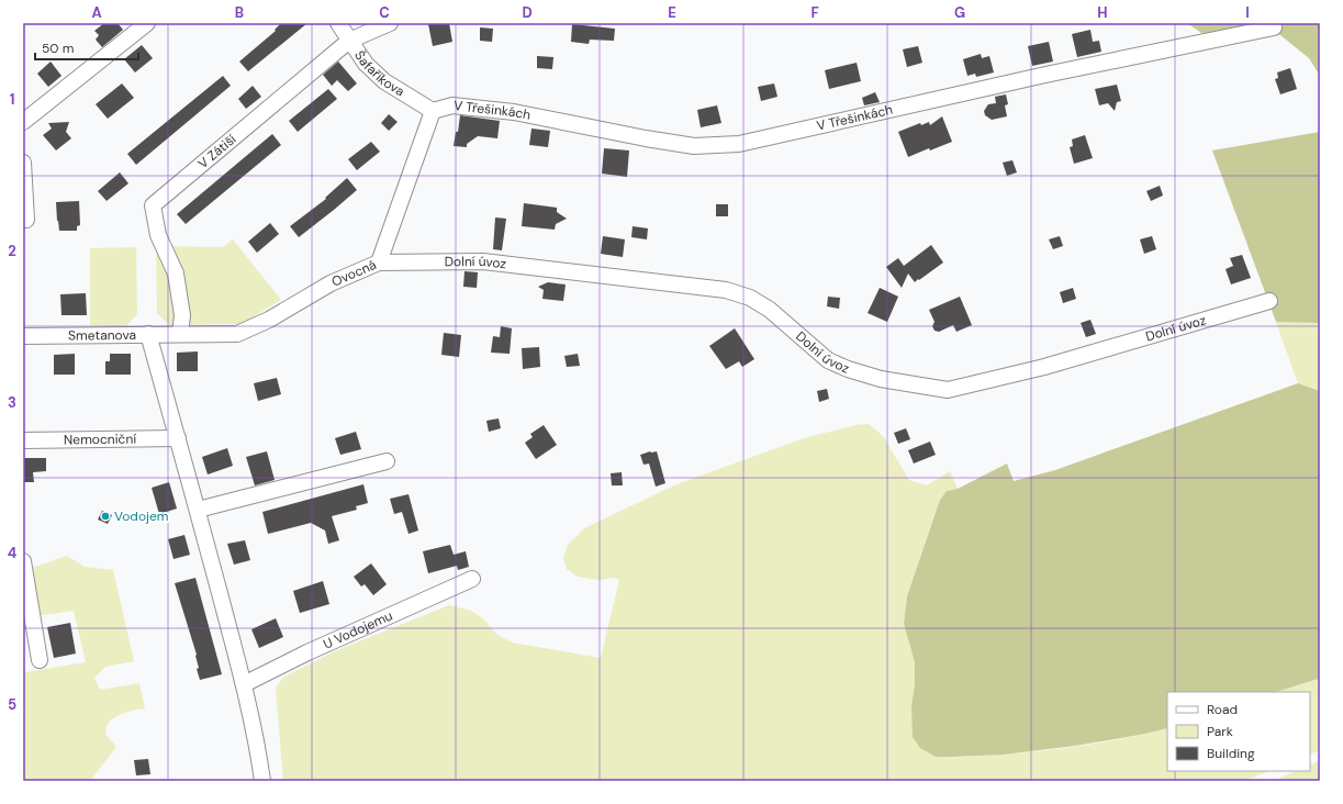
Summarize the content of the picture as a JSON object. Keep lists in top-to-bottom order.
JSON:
{
  "streets": {
    "street": [
      "Šafaříkova",
      "V Třešinkách",
      "V Zátiší",
      "Dolní úvoz",
      "Ovocná",
      "Smetanova",
      "Nemocniční",
      "U Vodojemu"
    ]
  },
  "crossings": [
    ["Šafaříkova", "V Třešinkách"],
    ["Šafaříkova", "V Zátiší"],
    ["Šafaříkova", "Ovocná"],
    ["V Třešinkách", "Ovocná"],
    ["V Zátiší", "Ovocná"],
    ["V Zátiší", "Smetanova"],
    ["Dolní úvoz", "Ovocná"],
    ["Ovocná", "Smetanova"]
  ],
  "places": ["Vodojem"],
  "legend": ["Road", "Park", "Building"],
  "scale_bar": "50 m",
  "grid": {
    "columns": [
      "A",
      "B",
      "C",
      "D",
      "E",
      "F",
      "G",
      "H",
      "I"
    ],
    "rows": [
      "1",
      "2",
      "3",
      "4",
      "5"
    ]
  }
}
